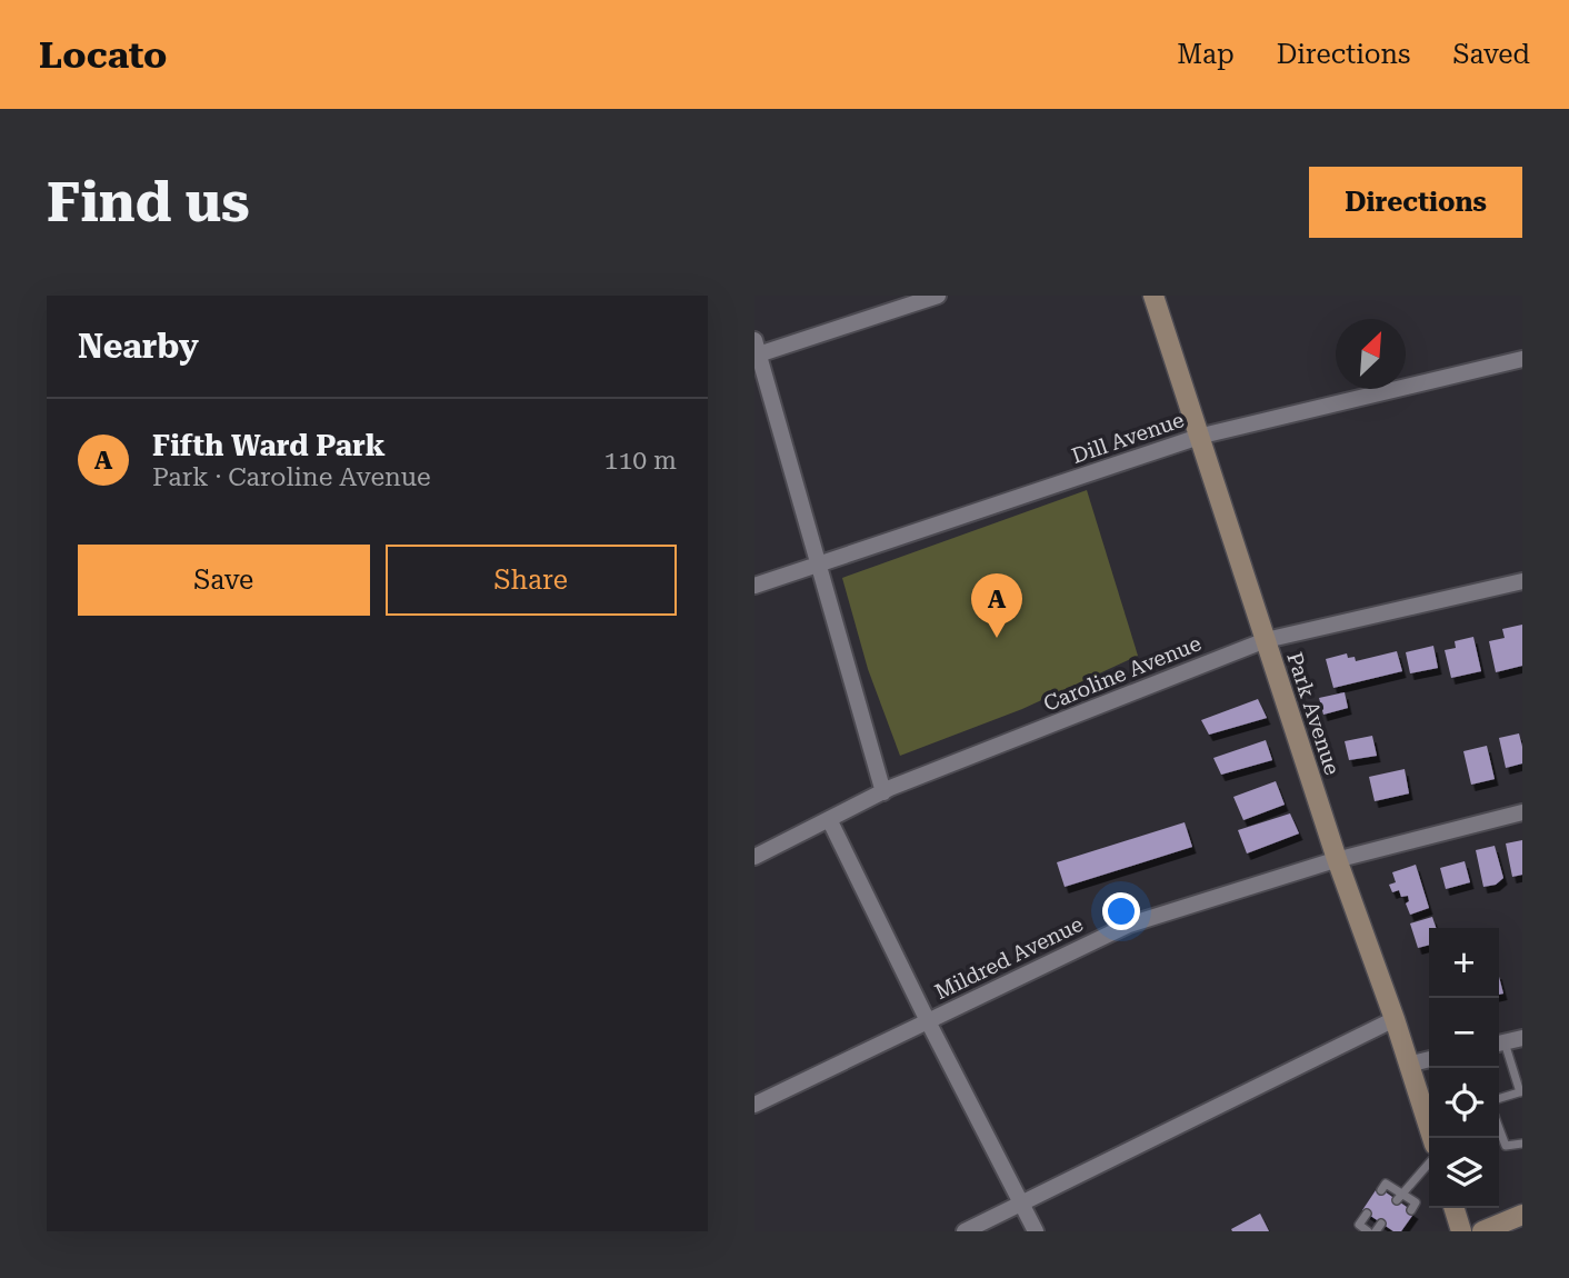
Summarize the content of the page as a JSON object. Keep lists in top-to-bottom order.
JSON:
{
  "streets": {
    "street": [
      "Dill Avenue",
      "Caroline Avenue",
      "Park Avenue",
      "Mildred Avenue"
    ]
  },
  "crossings": [
    ["Dill Avenue", "Park Avenue"],
    ["Caroline Avenue", "Park Avenue"],
    ["Park Avenue", "Mildred Avenue"]
  ],
  "north": "top right",
  "page": {
    "header": "Locato",
    "nav": ["Map", "Directions", "Saved"],
    "buttons": [
      "Directions",
      ["Save", "Share"]
    ],
    "title": "Find us",
    "heading": "Nearby",
    "list": [
      {
        "mark": "A",
        "name": "Fifth Ward Park",
        "note": "Park · Caroline Avenue",
        "value": "110 m"
      }
    ],
    "pins": "A",
    "map_buttons": ["+", "−"]
  }
}
